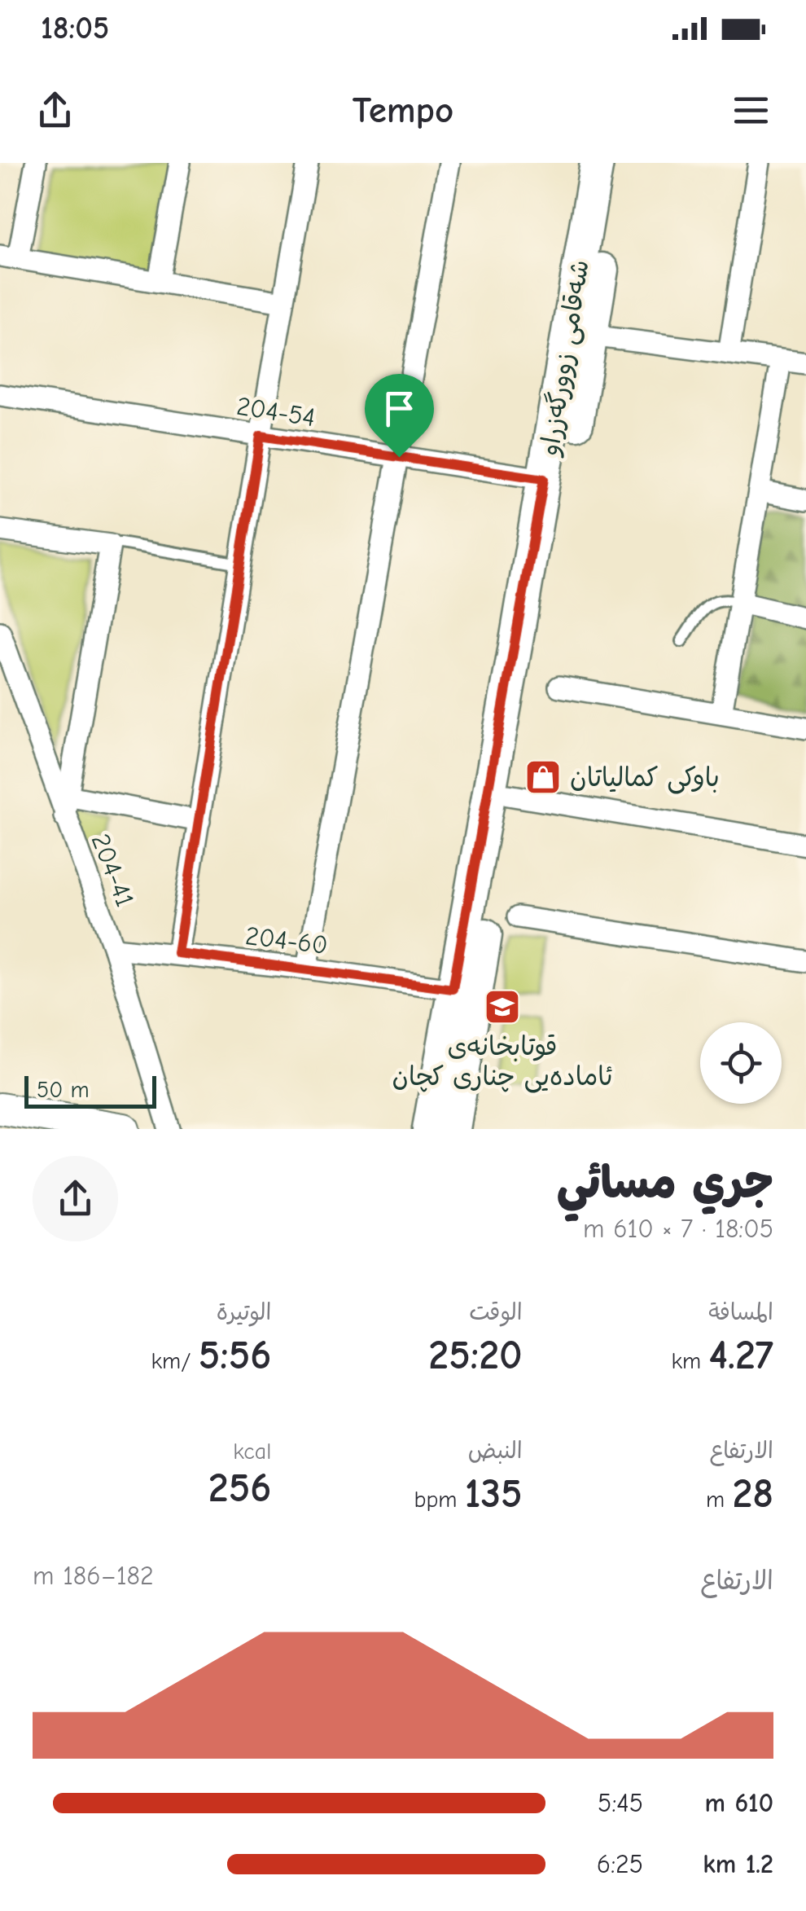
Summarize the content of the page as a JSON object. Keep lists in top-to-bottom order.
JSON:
{
  "streets": {
    "main road": ["شەقامی زوورگەزراو"],
    "street": ["204-54", "204-41", "204-60"]
  },
  "crossings": [
    ["شەقامی زوورگەزراو", "204-54"],
    ["شەقامی زوورگەزراو", "204-60"],
    ["204-41", "204-60"]
  ],
  "places": {
    "shop": ["باوکی کمالیاتان"],
    "school or university": ["قوتابخانەی ئامادەیی چناری کچان"]
  },
  "scale_bar": "50 m",
  "page": {
    "status": "18:05",
    "header": "Tempo",
    "scale": "50 m",
    "heading": ["جري مسائي", "18:05 · 7 × 610 m"],
    "stats": [
      ["المسافة", "4.27 km"],
      ["الوقت", "25:20"],
      ["الوتيرة", "5:56 /km"],
      ["الارتفاع", "28 m"],
      ["النبض", "135 bpm"],
      ["kcal", "256"]
    ],
    "chart": ["الارتفاع", "182–186 m"],
    "list": [
      {
        "name": "610 m",
        "note": "5:45"
      },
      {
        "name": "1.2 km",
        "note": "6:25"
      }
    ]
  }
}
